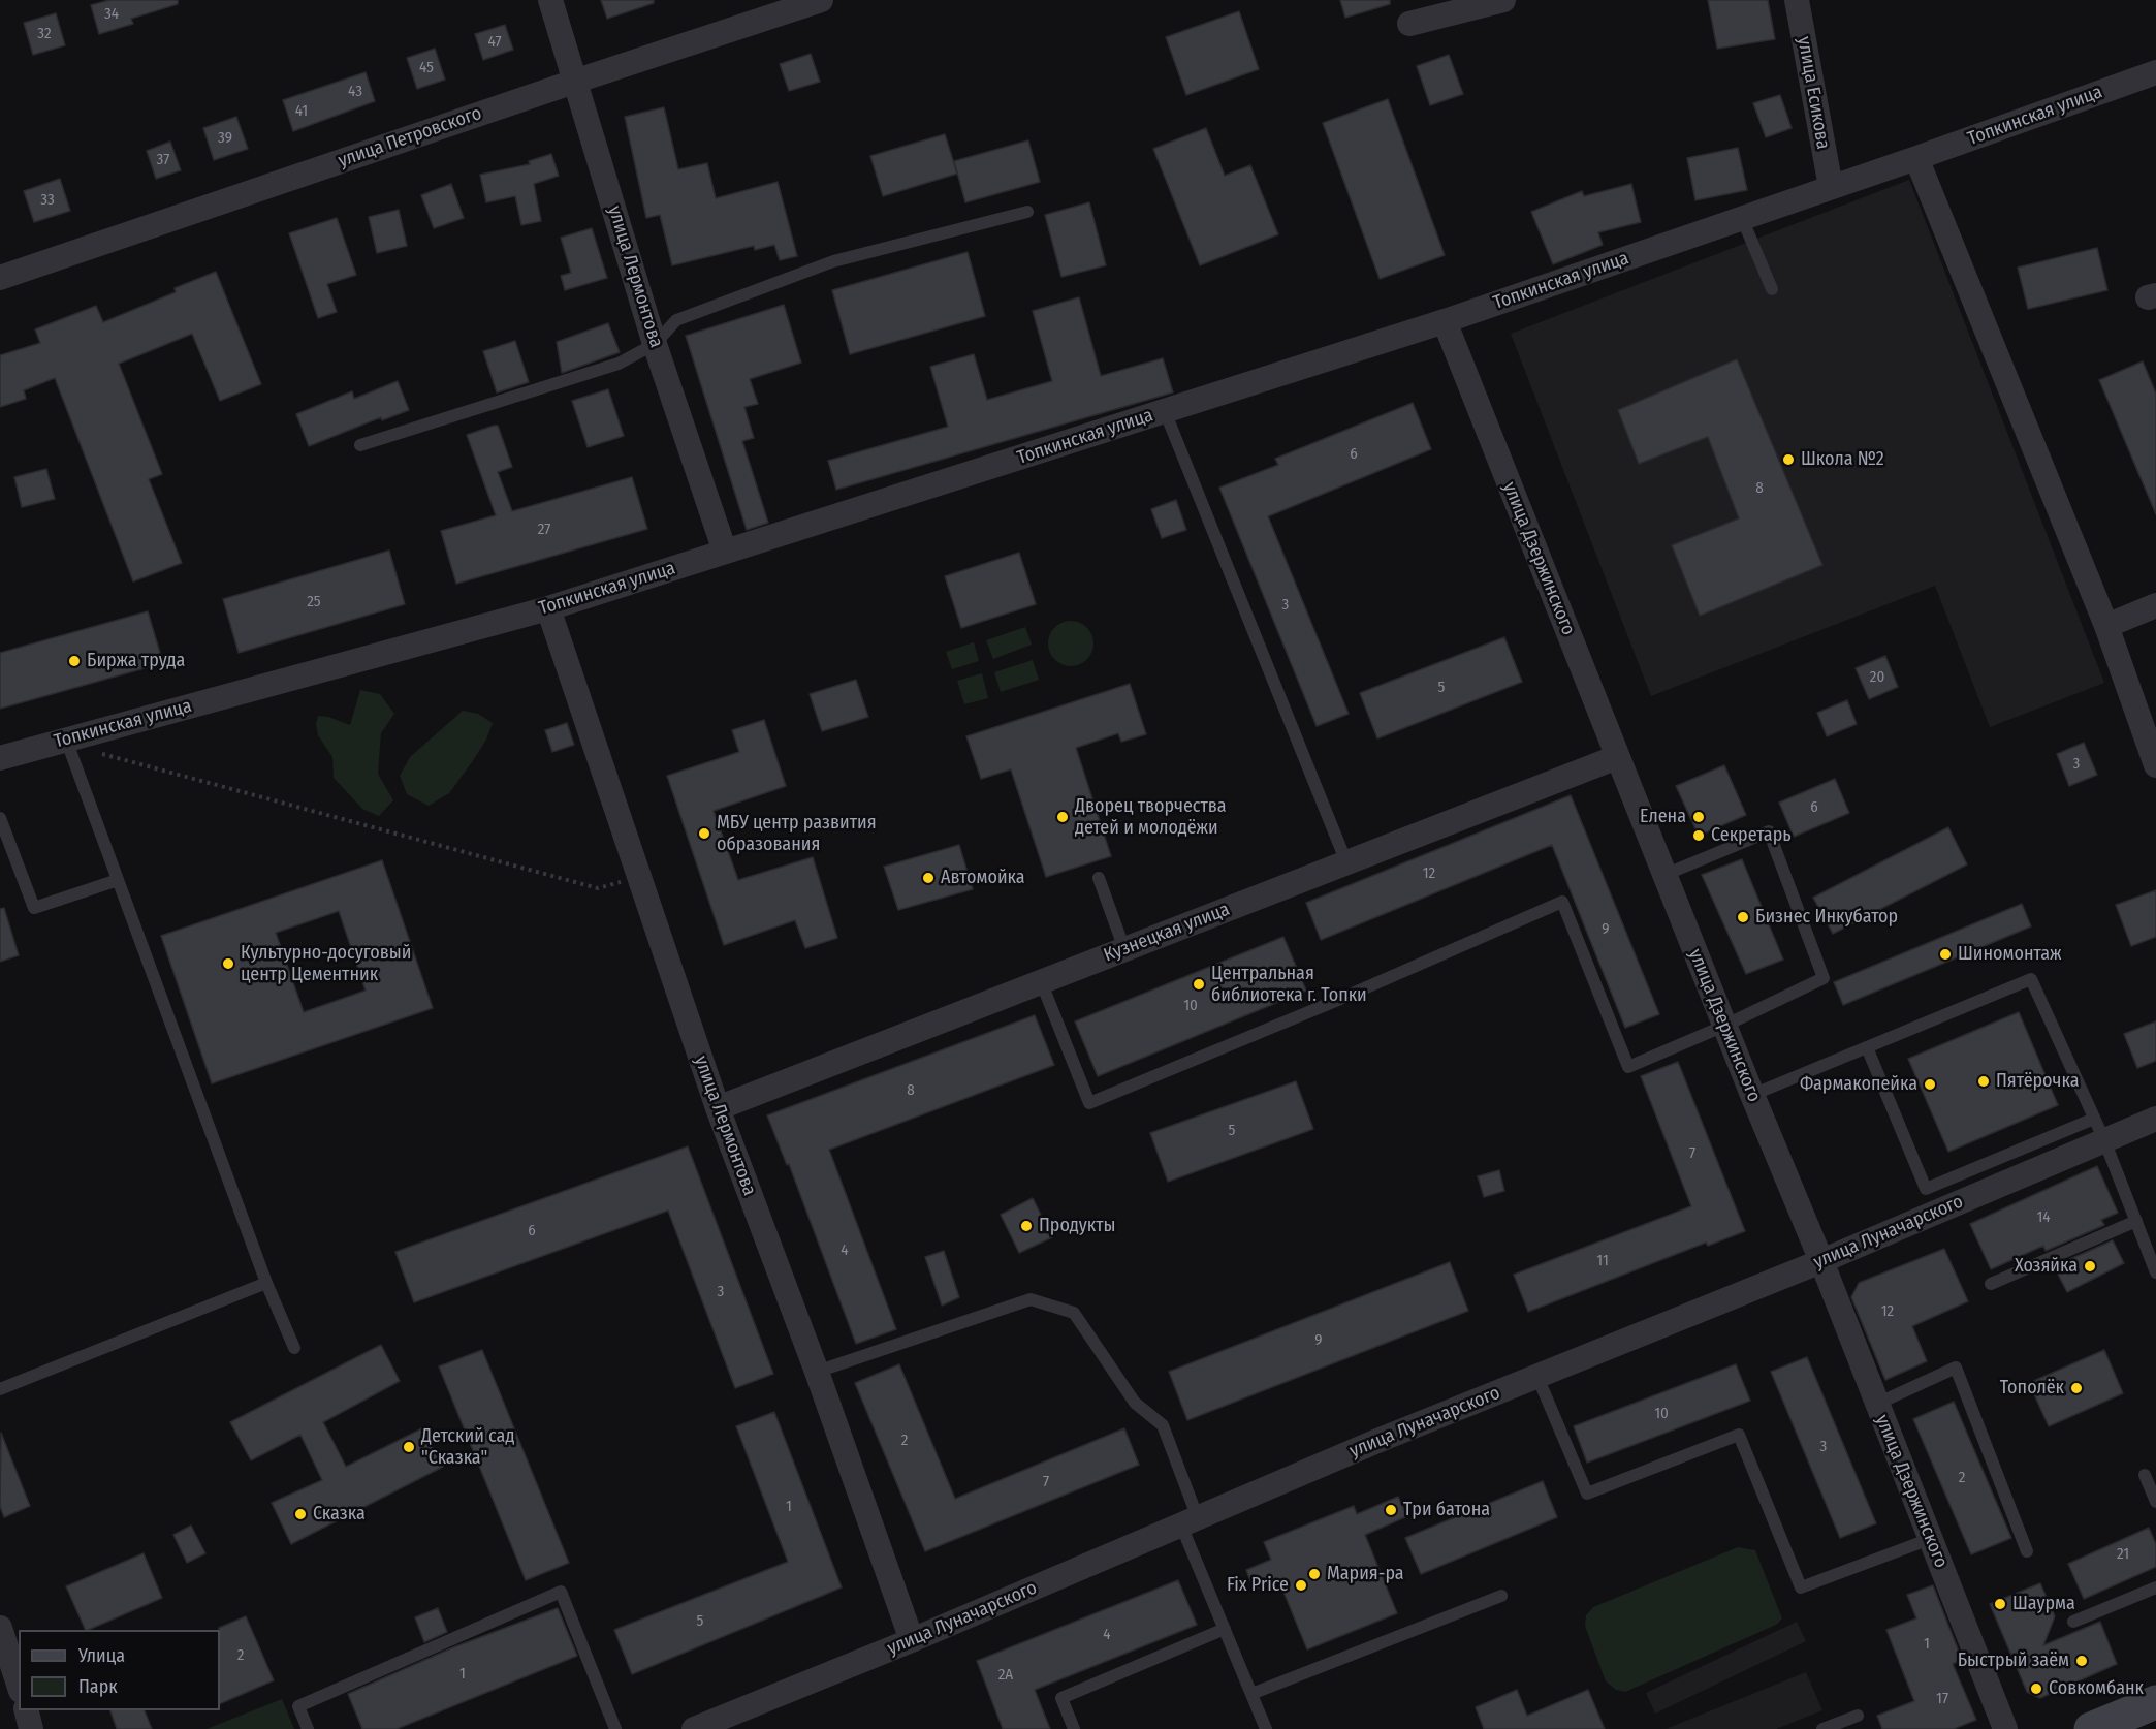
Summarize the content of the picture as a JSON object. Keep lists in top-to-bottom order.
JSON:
{
  "streets": {
    "street": [
      "улица Есикова",
      "Топкинская улица",
      "улица Петровского",
      "улица Лермонтова",
      "улица Дзержинского",
      "Кузнецкая улица",
      "улица Луначарского"
    ]
  },
  "crossings": [
    ["улица Есикова", "Топкинская улица"],
    ["Топкинская улица", "улица Лермонтова"],
    ["Топкинская улица", "улица Дзержинского"],
    ["улица Петровского", "улица Лермонтова"],
    ["улица Лермонтова", "Кузнецкая улица"],
    ["улица Лермонтова", "улица Луначарского"],
    ["улица Дзержинского", "Кузнецкая улица"],
    ["улица Дзержинского", "улица Луначарского"]
  ],
  "places": [
    "Школа №2",
    "Биржа труда",
    "Дворец творчества детей и молодёжи",
    "Елена",
    "МБУ центр развития образования",
    "Секретарь",
    "Автомойка",
    "Бизнес Инкубатор",
    "Шиномонтаж",
    "Культурно-досуговый центр Цементник",
    "Центральная библиотека г. Топки",
    "Пятёрочка",
    "Фармакопейка",
    "Продукты",
    "Хозяйка",
    "Тополёк",
    "Детский сад \"Сказка\"",
    "Три батона",
    "Сказка",
    "Мария-ра",
    "Fix Price",
    "Шаурма",
    "Быстрый заём",
    "Совкомбанк"
  ],
  "house_numbers": [
    "34",
    "32",
    "47",
    "45",
    "43",
    "41",
    "39",
    "37",
    "33",
    "6",
    "8",
    "27",
    "25",
    "3",
    "20",
    "5",
    "3",
    "6",
    "12",
    "9",
    "10",
    "8",
    "5",
    "7",
    "14",
    "6",
    "4",
    "11",
    "3",
    "12",
    "9",
    "10",
    "2",
    "3",
    "2",
    "7",
    "1",
    "21",
    "5",
    "4",
    "1",
    "2",
    "1",
    "2А",
    "17"
  ],
  "legend": ["Улица", "Парк"]
}
